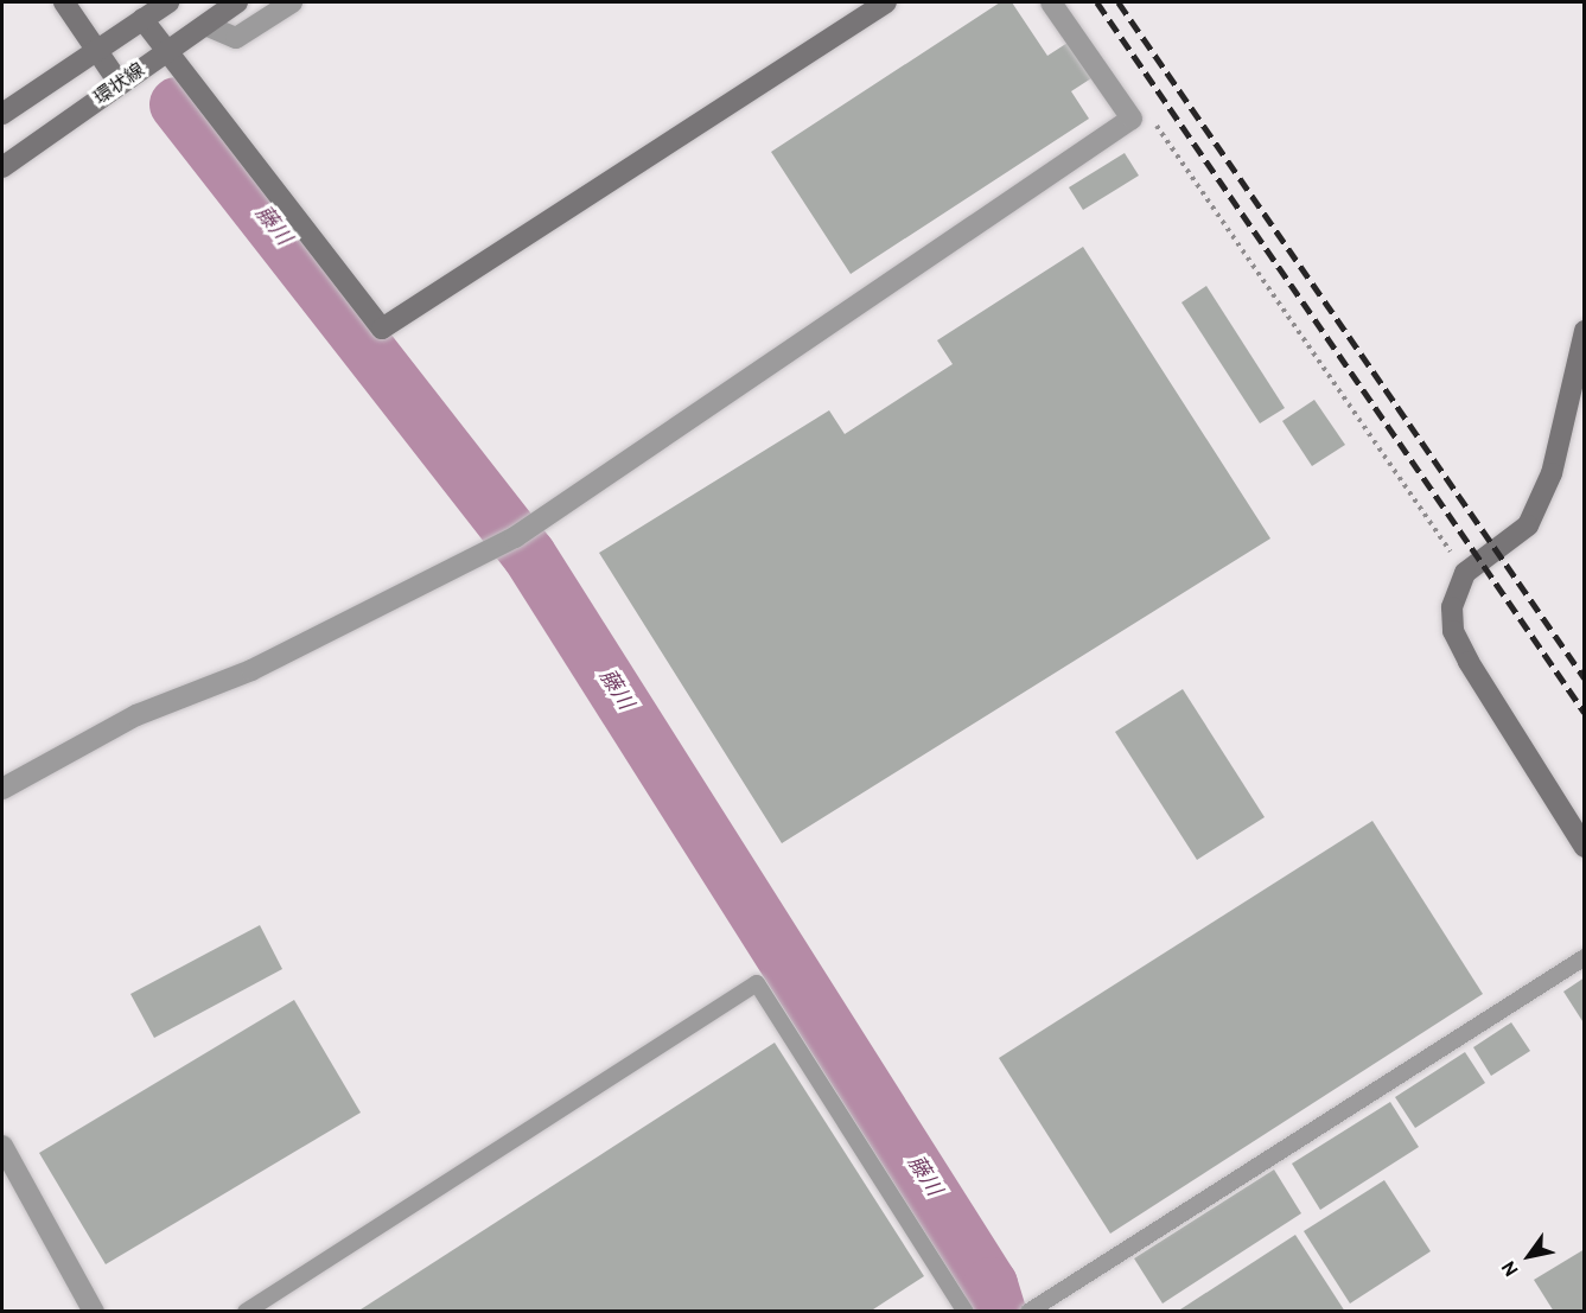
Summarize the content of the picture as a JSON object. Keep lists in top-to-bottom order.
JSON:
{
  "streets": {
    "street": ["環状線"]
  },
  "water": ["藤川"],
  "north": "bottom left"
}
